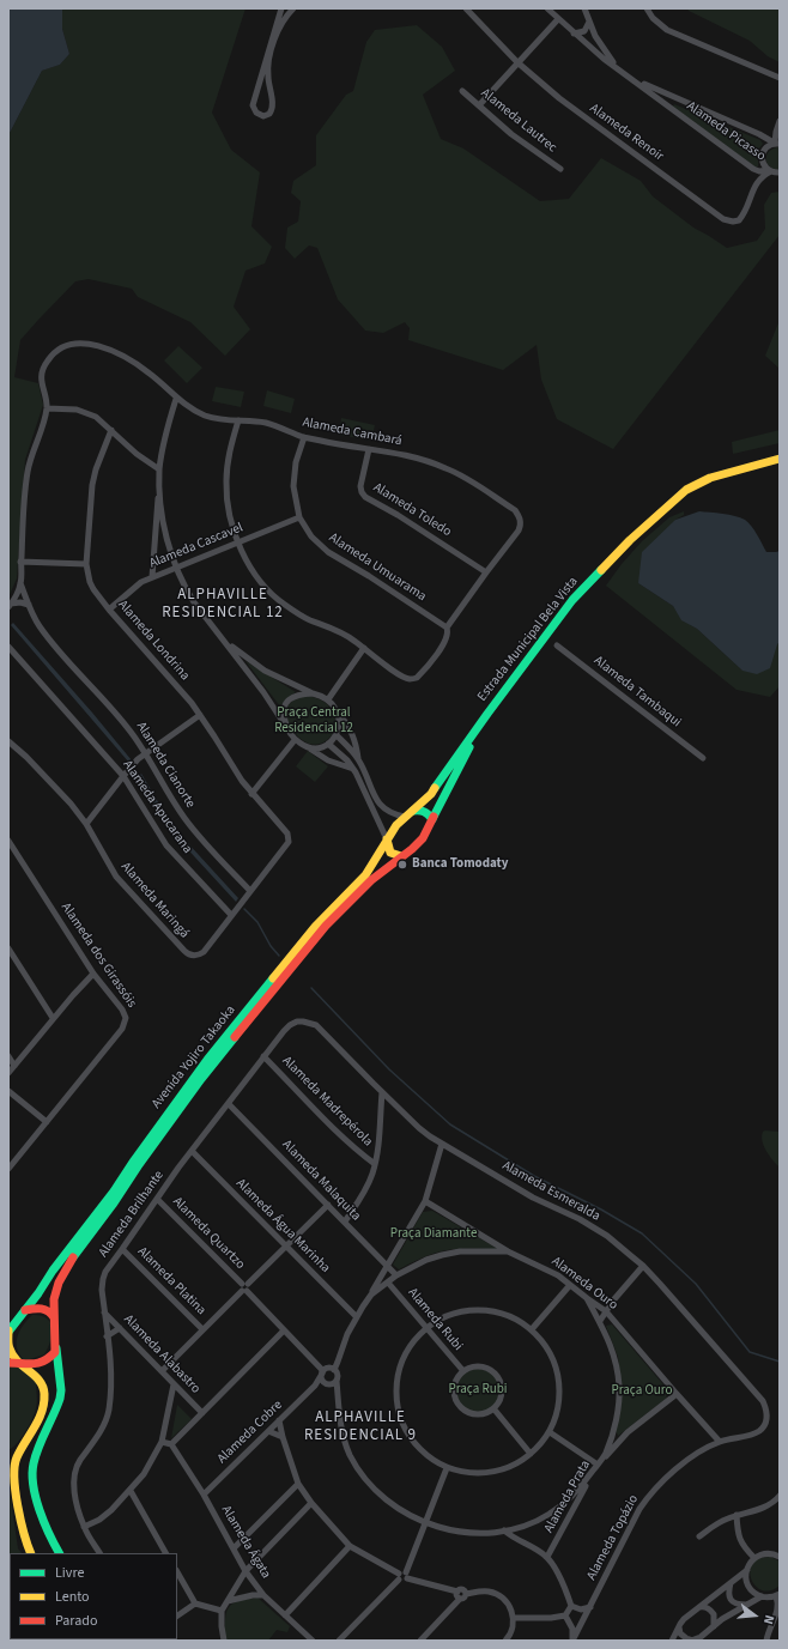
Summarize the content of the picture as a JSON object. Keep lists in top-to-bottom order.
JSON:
{
  "streets": {
    "main road": ["Estrada Municipal Bela Vista", "Avenida Yojiro Takaoka"],
    "street": [
      "Alameda Lautrec",
      "Alameda Picasso",
      "Alameda Renoir",
      "Alameda Cambará",
      "Alameda Toledo",
      "Alameda Cascavel",
      "Alameda Umuarama",
      "Alameda Londrina",
      "Alameda Tambaqui",
      "Alameda Cianorte",
      "Alameda Apucarana",
      "Alameda Maringá",
      "Alameda dos Girassóis",
      "Alameda Madrepérola",
      "Alameda Malaquita",
      "Alameda Esmeralda",
      "Alameda Brilhante",
      "Alameda Água Marinha",
      "Alameda Quartzo",
      "Alameda Platina",
      "Alameda Ouro",
      "Alameda Rubi",
      "Alameda Alabastro",
      "Alameda Cobre",
      "Alameda Prata",
      "Alameda Topázio",
      "Alameda Ágata"
    ]
  },
  "crossings": [
    ["Alameda Picasso", "Alameda Renoir"],
    ["Alameda Cambará", "Alameda Toledo"],
    ["Alameda Cambará", "Alameda Umuarama"],
    ["Alameda Cascavel", "Alameda Umuarama"],
    ["Alameda Cascavel", "Alameda Londrina"],
    ["Estrada Municipal Bela Vista", "Avenida Yojiro Takaoka"],
    ["Alameda Londrina", "Alameda Maringá"],
    ["Alameda Cianorte", "Alameda Maringá"],
    ["Alameda Apucarana", "Alameda Maringá"],
    ["Alameda Madrepérola", "Alameda Brilhante"],
    ["Alameda Malaquita", "Alameda Brilhante"],
    ["Alameda Esmeralda", "Alameda Brilhante"],
    ["Alameda Esmeralda", "Alameda Topázio"],
    ["Alameda Brilhante", "Alameda Água Marinha"],
    ["Alameda Brilhante", "Alameda Quartzo"],
    ["Alameda Brilhante", "Alameda Platina"],
    ["Alameda Brilhante", "Alameda Alabastro"],
    ["Alameda Quartzo", "Alameda Cobre"],
    ["Alameda Ouro", "Alameda Prata"],
    ["Alameda Ouro", "Alameda Topázio"],
    ["Alameda Cobre", "Alameda Ágata"]
  ],
  "districts": ["ALPHAVILLE RESIDENCIAL 12", "ALPHAVILLE RESIDENCIAL 9"],
  "parks": [
    "Praça Central Residencial 12",
    "Praça Diamante",
    "Praça Rubi",
    "Praça Ouro"
  ],
  "places": ["Banca Tomodaty"],
  "legend": ["Livre", "Lento", "Parado"],
  "north": "right"
}
